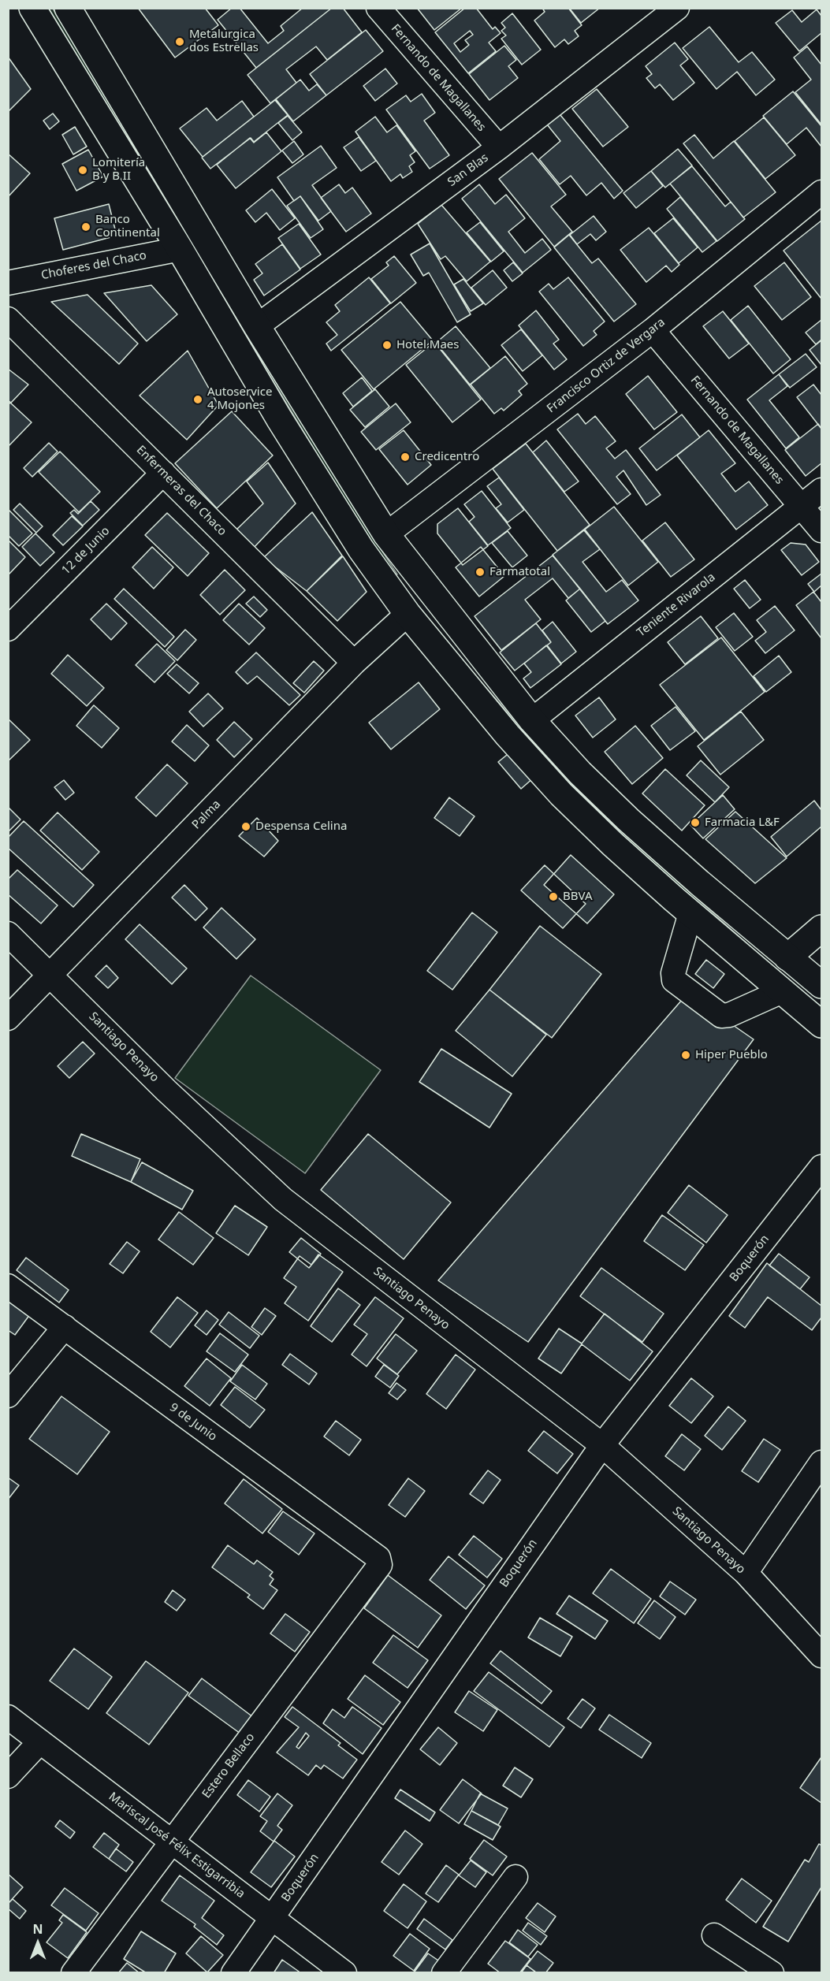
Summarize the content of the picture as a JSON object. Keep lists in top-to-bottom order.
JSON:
{
  "streets": {
    "street": [
      "Fernando de Magallanes",
      "San Blas",
      "Choferes del Chaco",
      "Francisco Ortiz de Vergara",
      "Enfermeras del Chaco",
      "12 de Junio",
      "Teniente Rivarola",
      "Palma",
      "Santiago Penayo",
      "Boquerón",
      "9 de Junio",
      "Estero Bellaco",
      "Mariscal José Félix Estigarribia"
    ]
  },
  "crossings": [
    ["Fernando de Magallanes", "San Blas"],
    ["Fernando de Magallanes", "Francisco Ortiz de Vergara"],
    ["Fernando de Magallanes", "Teniente Rivarola"],
    ["Enfermeras del Chaco", "12 de Junio"],
    ["Enfermeras del Chaco", "Palma"],
    ["Palma", "Santiago Penayo"],
    ["Santiago Penayo", "Boquerón"],
    ["Boquerón", "Mariscal José Félix Estigarribia"],
    ["9 de Junio", "Estero Bellaco"],
    ["Estero Bellaco", "Mariscal José Félix Estigarribia"]
  ],
  "places": [
    "Metalurgica dos Estrellas",
    "Lomitería B y B II",
    "Banco Continental",
    "Hotel Maes",
    "Autoservice 4 Mojones",
    "Credicentro",
    "Farmatotal",
    "Farmacia L&F",
    "Despensa Celina",
    "BBVA",
    "Hiper Pueblo"
  ],
  "north": "top"
}
